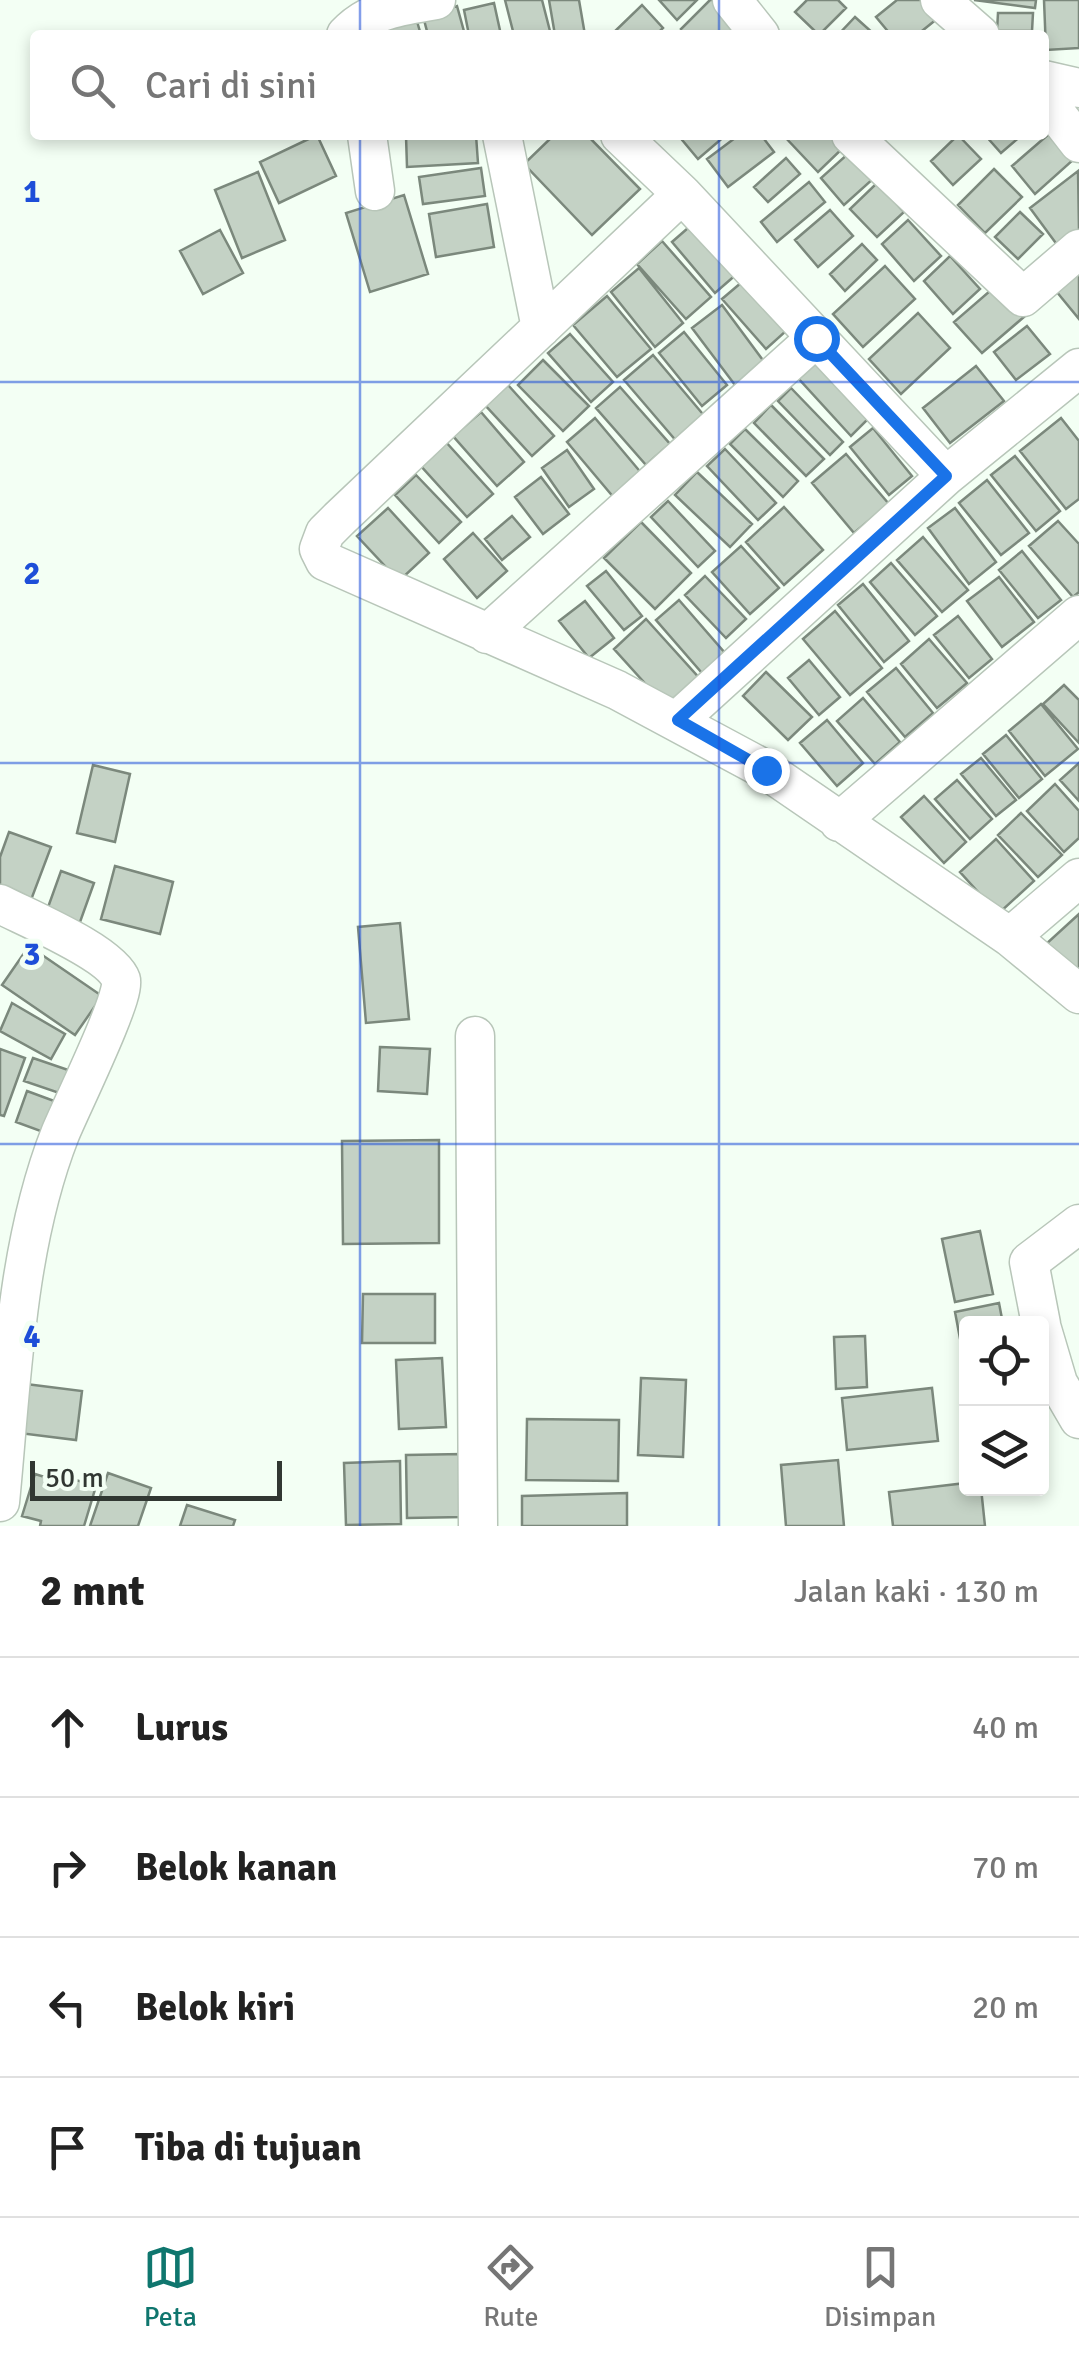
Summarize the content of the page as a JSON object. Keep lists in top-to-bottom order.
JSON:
{
  "scale_bar": "50 m",
  "page": {
    "search": "Cari di sini",
    "scale": "50 m",
    "heading": ["2 mnt", "Jalan kaki · 130 m"],
    "list": [
      ["Lurus", "40 m"],
      ["Belok kanan", "70 m"],
      ["Belok kiri", "20 m"],
      "Tiba di tujuan"
    ],
    "nav": ["Peta", "Rute", "Disimpan"]
  },
  "grid": {
    "rows": [
      "1",
      "2",
      "3",
      "4"
    ]
  }
}
